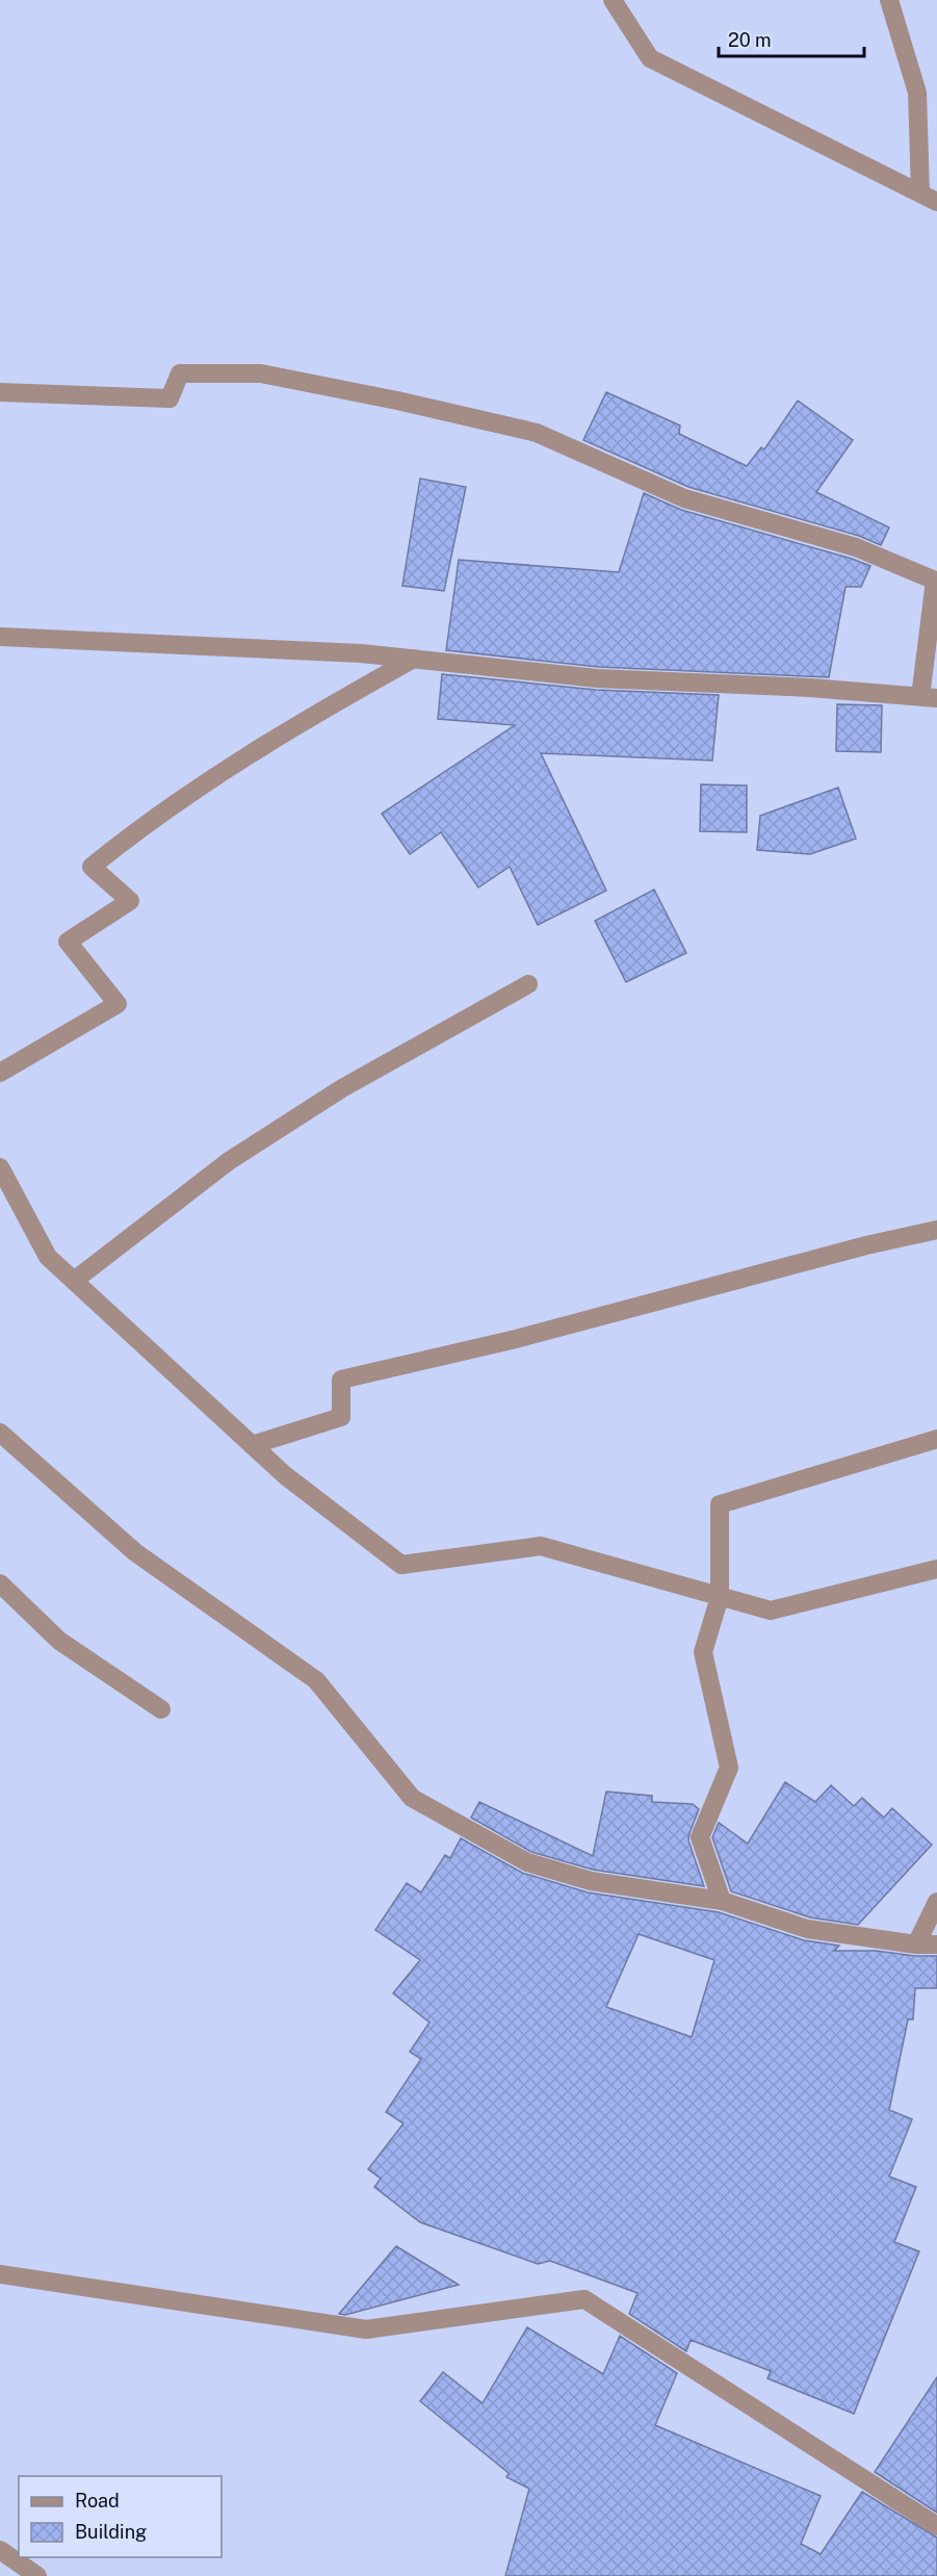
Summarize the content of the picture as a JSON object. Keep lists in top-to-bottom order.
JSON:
{
  "legend": ["Road", "Building"],
  "scale_bar": "20 m"
}
